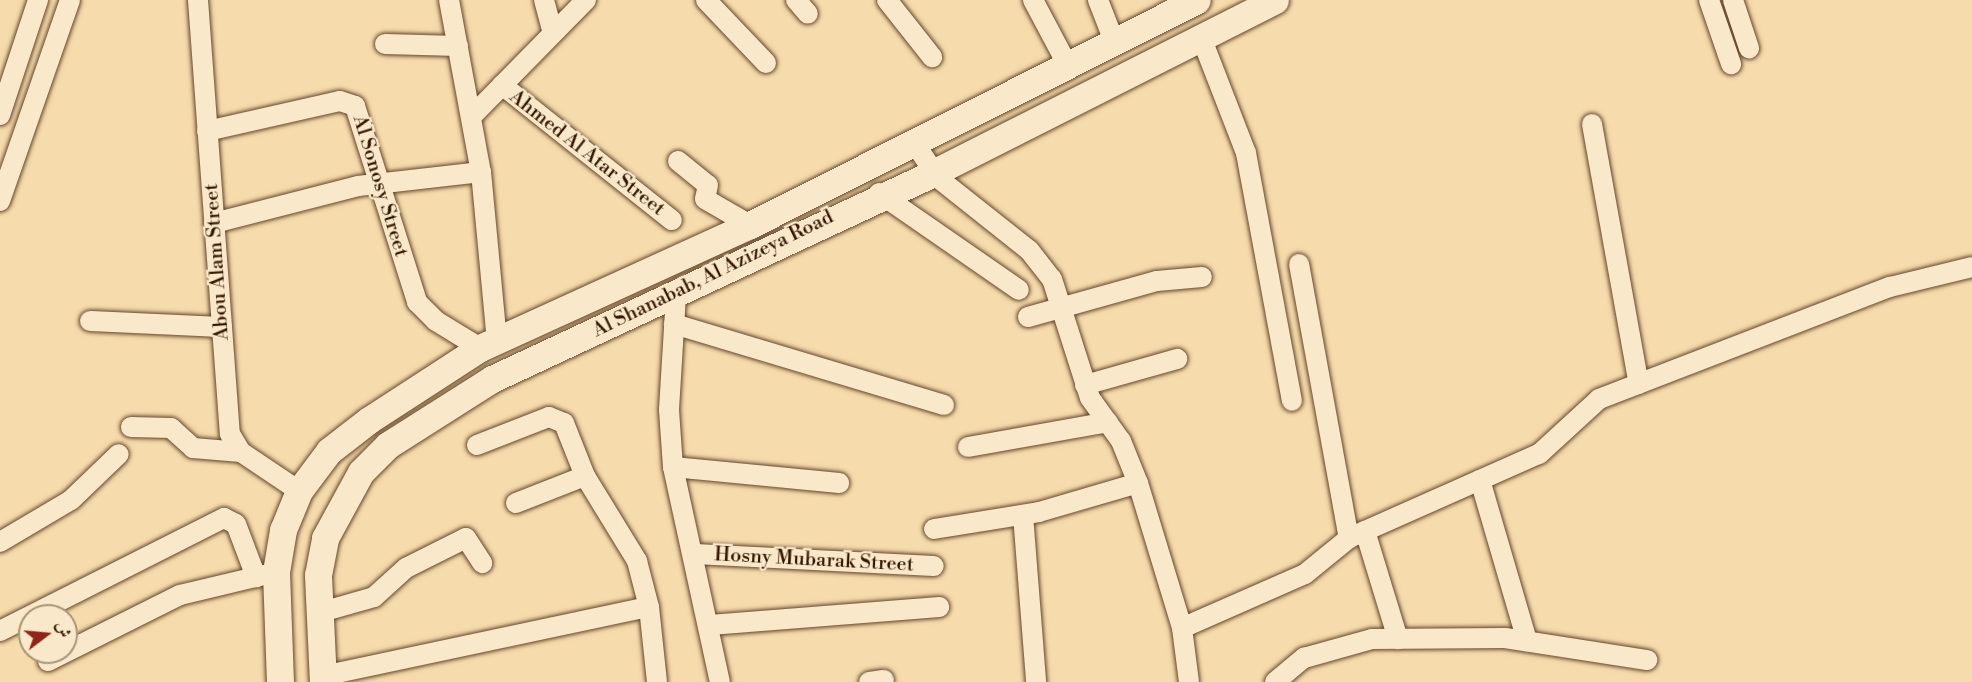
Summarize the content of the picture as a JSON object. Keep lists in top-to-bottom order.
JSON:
{
  "streets": {
    "street": [
      "Ahmed Al Atar Street",
      "Al Sonosy Street",
      "Abou Alam Street",
      "Al Shanabab, Al Azizeya Road",
      "Hosny Mubarak Street"
    ]
  },
  "crossings": [
    ["Al Sonosy Street", "Abou Alam Street"],
    ["Al Sonosy Street", "Al Shanabab, Al Azizeya Road"]
  ],
  "north": "right"
}
